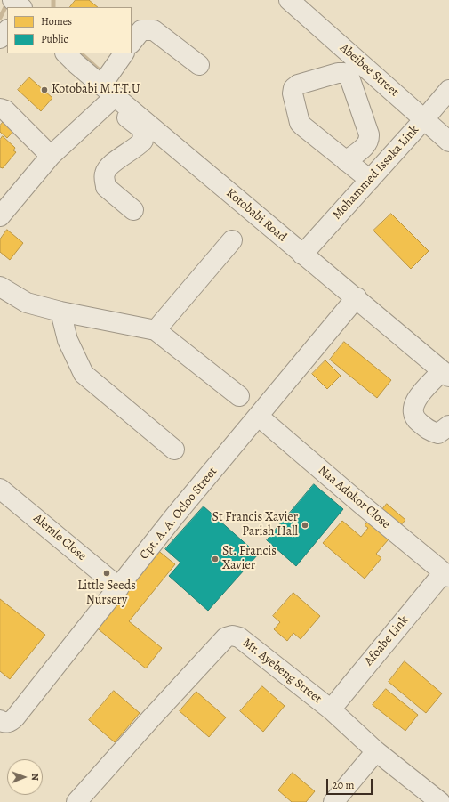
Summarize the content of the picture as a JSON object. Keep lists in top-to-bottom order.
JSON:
{
  "streets": {
    "street": [
      "Abeibee Street",
      "Mohammed Issaka Link",
      "Kotobabi Road",
      "Naa Adokor Close",
      "Cpt. A. A. Ocloo Street",
      "Alemle Close",
      "Afoabe Link",
      "Mr. Ayebeng Street"
    ]
  },
  "crossings": [
    ["Abeibee Street", "Mohammed Issaka Link"],
    ["Mohammed Issaka Link", "Kotobabi Road"],
    ["Kotobabi Road", "Cpt. A. A. Ocloo Street"],
    ["Naa Adokor Close", "Cpt. A. A. Ocloo Street"],
    ["Naa Adokor Close", "Afoabe Link"],
    ["Cpt. A. A. Ocloo Street", "Alemle Close"],
    ["Afoabe Link", "Mr. Ayebeng Street"]
  ],
  "places": [
    "Kotobabi M.T.T.U",
    "St Francis Xavier Parish Hall",
    "St. Francis Xavier",
    "Little Seeds Nursery"
  ],
  "legend": ["Homes", "Public"],
  "scale_bar": "20 m",
  "north": "right"
}
